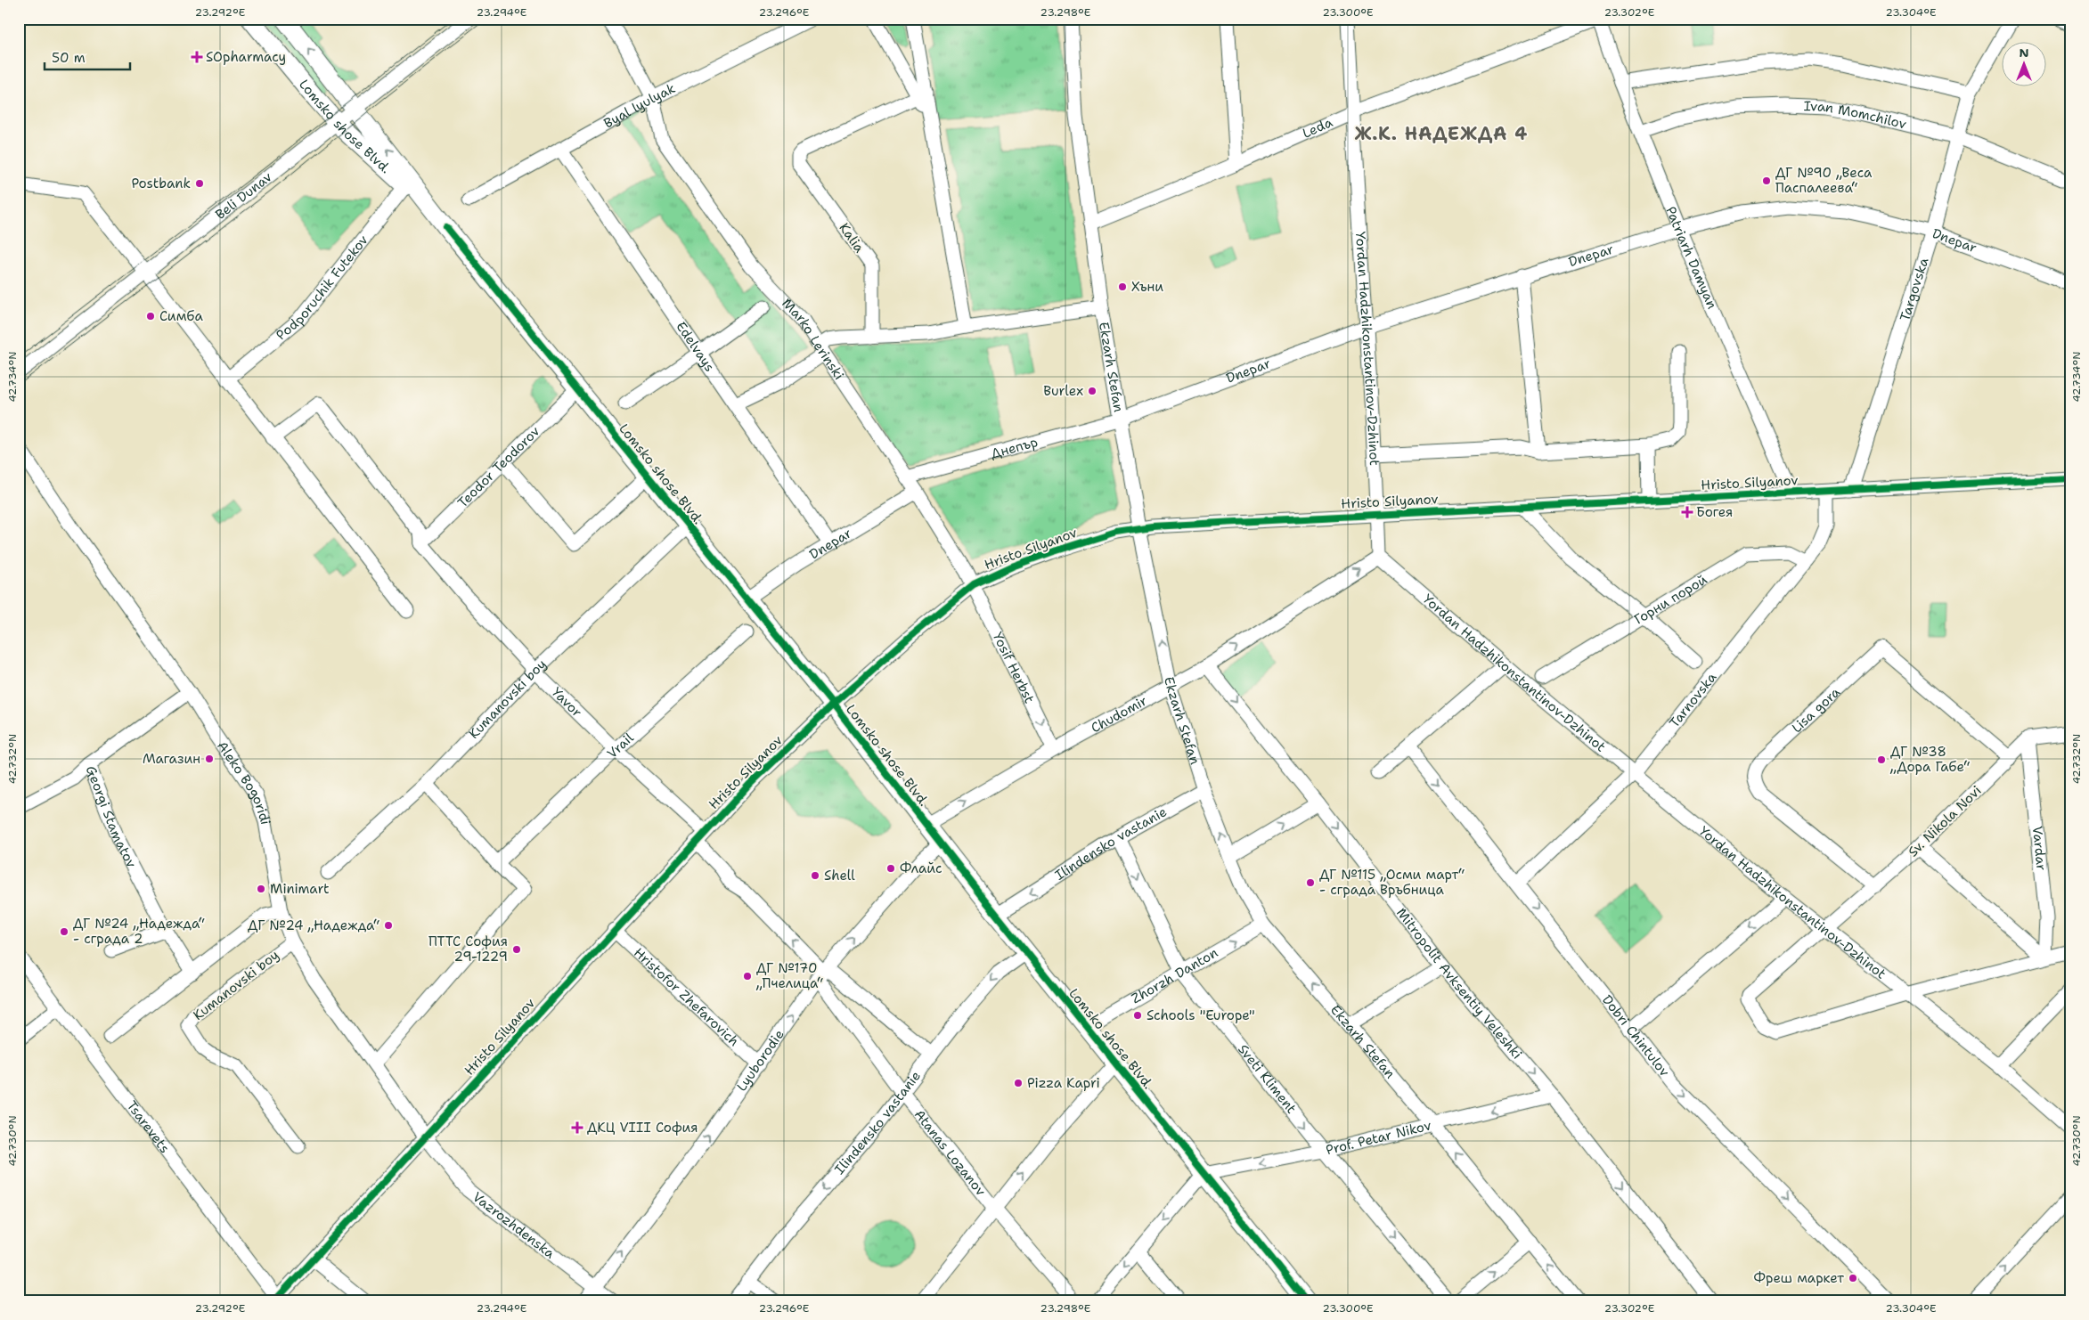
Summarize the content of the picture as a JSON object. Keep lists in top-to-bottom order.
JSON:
{
  "streets": {
    "main road": ["Lomsko shose Blvd."],
    "street": [
      "Byal lyulyak",
      "Ivan Momchilov",
      "Leda",
      "Beli Dunav",
      "Kalia",
      "Dnepar",
      "Patriarh Damyan",
      "Podporuchik Futekov",
      "Targovska",
      "Marko Lerinski",
      "Edelvays",
      "Yordan Hadzhikonstantinov-Dzhinot",
      "Ekzarh Stefan",
      "Днепър",
      "Teodor Teodorov",
      "Hristo Silyanov",
      "Горни порой",
      "Yosif Herbst",
      "Kumanovski boy",
      "Tarnovska",
      "Yavor",
      "Lisa gora",
      "Chudomir",
      "Vrail",
      "Aleko Bogoridi",
      "Georgi Stamatov",
      "Sv. Nikola Novi",
      "Ilindensko vastanie",
      "Vardar",
      "Zhorzh Danton",
      "Mitropolit Avksentiy Veleshki",
      "Hristofor Zhefarovich",
      "Dobri Chintulov",
      "Lyuborodie",
      "Sveti Kliment",
      "Tsarevets",
      "Prof. Petar Nikov",
      "Atanas Lozanov",
      "Vazrozhdenska"
    ]
  },
  "crossings": [
    ["Byal lyulyak", "Marko Lerinski"],
    ["Byal lyulyak", "Edelvays"],
    ["Ivan Momchilov", "Patriarh Damyan"],
    ["Ivan Momchilov", "Targovska"],
    ["Lomsko shose Blvd.", "Beli Dunav"],
    ["Lomsko shose Blvd.", "Dnepar"],
    ["Lomsko shose Blvd.", "Podporuchik Futekov"],
    ["Lomsko shose Blvd.", "Teodor Teodorov"],
    ["Lomsko shose Blvd.", "Hristo Silyanov"],
    ["Lomsko shose Blvd.", "Kumanovski boy"],
    ["Lomsko shose Blvd.", "Chudomir"],
    ["Lomsko shose Blvd.", "Ilindensko vastanie"],
    ["Lomsko shose Blvd.", "Zhorzh Danton"],
    ["Lomsko shose Blvd.", "Lyuborodie"],
    ["Lomsko shose Blvd.", "Prof. Petar Nikov"],
    ["Leda", "Patriarh Damyan"],
    ["Leda", "Yordan Hadzhikonstantinov-Dzhinot"],
    ["Leda", "Ekzarh Stefan"],
    ["Dnepar", "Patriarh Damyan"],
    ["Dnepar", "Targovska"],
    ["Dnepar", "Marko Lerinski"],
    ["Dnepar", "Edelvays"],
    ["Dnepar", "Yordan Hadzhikonstantinov-Dzhinot"],
    ["Dnepar", "Ekzarh Stefan"],
    ["Dnepar", "Днепър"],
    ["Patriarh Damyan", "Hristo Silyanov"],
    ["Targovska", "Hristo Silyanov"],
    ["Marko Lerinski", "Днепър"],
    ["Marko Lerinski", "Hristo Silyanov"],
    ["Marko Lerinski", "Yosif Herbst"],
    ["Yordan Hadzhikonstantinov-Dzhinot", "Hristo Silyanov"],
    ["Yordan Hadzhikonstantinov-Dzhinot", "Tarnovska"],
    ["Yordan Hadzhikonstantinov-Dzhinot", "Chudomir"],
    ["Yordan Hadzhikonstantinov-Dzhinot", "Sv. Nikola Novi"],
    ["Ekzarh Stefan", "Днепър"],
    ["Ekzarh Stefan", "Hristo Silyanov"],
    ["Ekzarh Stefan", "Chudomir"],
    ["Ekzarh Stefan", "Ilindensko vastanie"],
    ["Ekzarh Stefan", "Zhorzh Danton"],
    ["Ekzarh Stefan", "Prof. Petar Nikov"],
    ["Teodor Teodorov", "Yavor"],
    ["Hristo Silyanov", "Yosif Herbst"],
    ["Hristo Silyanov", "Tarnovska"],
    ["Hristo Silyanov", "Yavor"],
    ["Hristo Silyanov", "Aleko Bogoridi"],
    ["Hristo Silyanov", "Hristofor Zhefarovich"],
    ["Hristo Silyanov", "Tsarevets"],
    ["Hristo Silyanov", "Vazrozhdenska"],
    ["Горни порой", "Tarnovska"],
    ["Yosif Herbst", "Chudomir"],
    ["Kumanovski boy", "Yavor"],
    ["Kumanovski boy", "Aleko Bogoridi"],
    ["Tarnovska", "Dobri Chintulov"],
    ["Yavor", "Vrail"],
    ["Yavor", "Lyuborodie"],
    ["Yavor", "Atanas Lozanov"],
    ["Lisa gora", "Sv. Nikola Novi"],
    ["Chudomir", "Mitropolit Avksentiy Veleshki"],
    ["Aleko Bogoridi", "Georgi Stamatov"],
    ["Aleko Bogoridi", "Vazrozhdenska"],
    ["Sv. Nikola Novi", "Vardar"],
    ["Ilindensko vastanie", "Sveti Kliment"],
    ["Ilindensko vastanie", "Atanas Lozanov"],
    ["Zhorzh Danton", "Sveti Kliment"],
    ["Mitropolit Avksentiy Veleshki", "Prof. Petar Nikov"],
    ["Hristofor Zhefarovich", "Lyuborodie"],
    ["Lyuborodie", "Atanas Lozanov"],
    ["Lyuborodie", "Vazrozhdenska"],
    ["Sveti Kliment", "Prof. Petar Nikov"]
  ],
  "one_way": [
    "Ekzarh Stefan",
    "Yosif Herbst",
    "Chudomir",
    "Ilindensko vastanie",
    "Zhorzh Danton",
    "Mitropolit Avksentiy Veleshki",
    "Dobri Chintulov",
    "Lyuborodie",
    "Sveti Kliment",
    "Prof. Petar Nikov"
  ],
  "districts": ["Ж.К. НАДЕЖДА 4"],
  "places": {
    "health": ["SOpharmacy", "Богея", "ДКЦ VIII София"],
    "other": [
      "ДГ №90 „Веса Паспалеева“",
      "Postbank",
      "Хъни",
      "Симба",
      "Burlex",
      "Магазин",
      "ДГ №38 „Дора Габе“",
      "Флайс",
      "Shell",
      "ДГ №115 „Осми март“ - сграда Връбница",
      "Minimart",
      "ДГ №24 „Надежда“",
      "ДГ №24 „Надежда“ - сграда 2",
      "ПТТС София 29-1229",
      "ДГ №170 „Пчелица“",
      "Schools \"Europe\"",
      "Pizza Kapri",
      "Фреш маркет"
    ]
  },
  "scale_bar": "50 m",
  "north": "top",
  "coordinates": [
    "23.292°E",
    "23.294°E",
    "23.296°E",
    "23.298°E",
    "23.300°E",
    "23.302°E",
    "23.304°E",
    "42.734°N",
    "42.732°N",
    "42.730°N"
  ]
}
